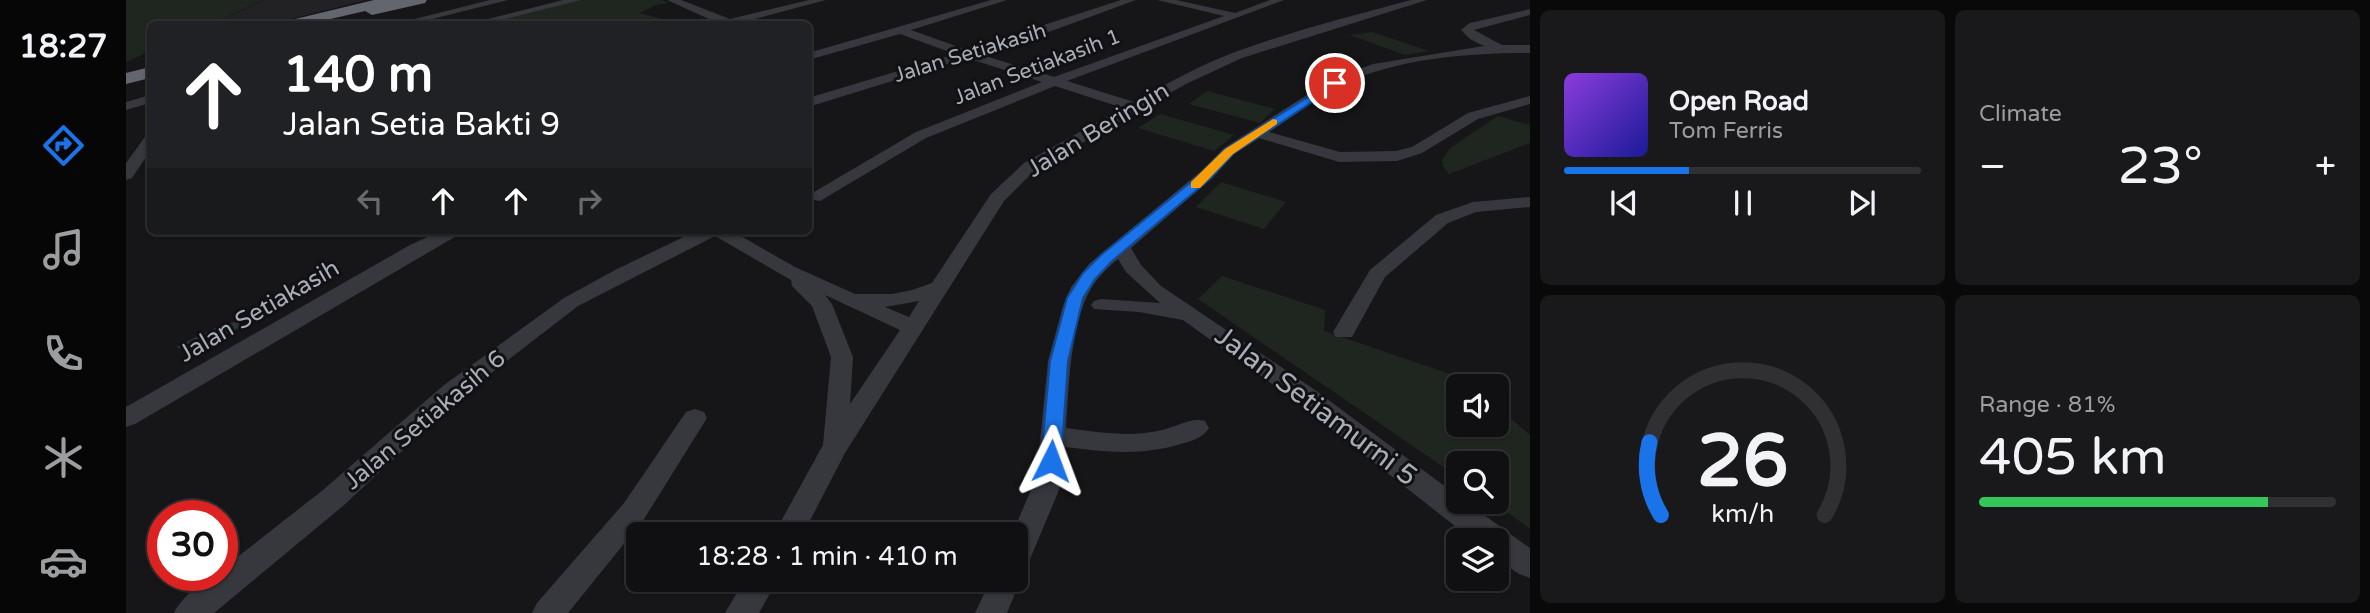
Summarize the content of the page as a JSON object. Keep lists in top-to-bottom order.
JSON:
{
  "streets": {
    "street": [
      "Jalan Setiakasih",
      "Jalan Setiakasih 1",
      "Jalan Beringin",
      "Jalan Setiamurni 5",
      "Jalan Setiakasih 6"
    ]
  },
  "page": {
    "tabs": "18:27",
    "tile": [
      "Climate",
      ["Range · 81%", "405 km"]
    ],
    "turn": ["140 m", "Jalan Setia Bakti 9"],
    "song": ["Open Road", "Tom Ferris"],
    "heat": ["−", "23°", "+"],
    "limit": "30",
    "trip": "18:28 · 1 min · 410 m",
    "gauge": ["26", "km/h"]
  }
}
